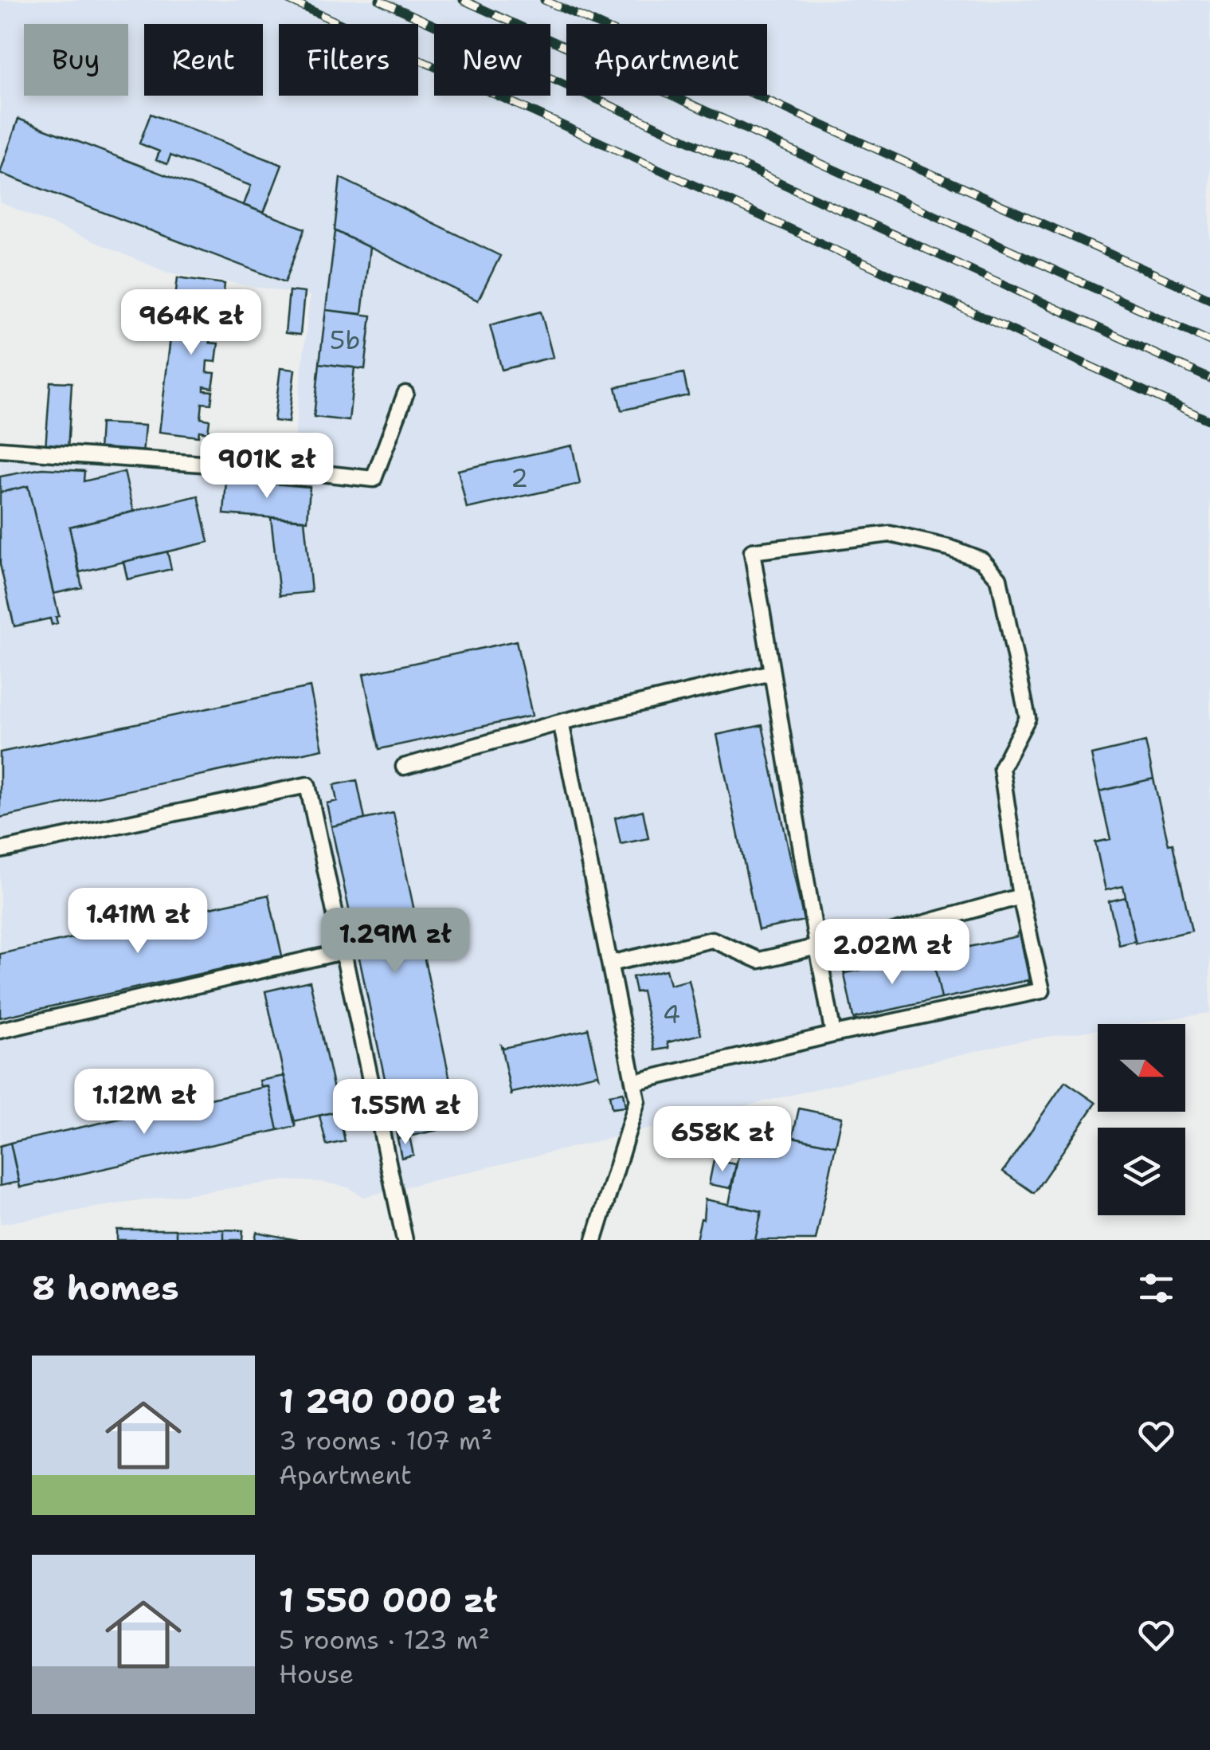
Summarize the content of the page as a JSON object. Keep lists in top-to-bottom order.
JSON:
{
  "house_numbers": ["5b", "2", "4"],
  "north": "right",
  "page": {
    "chip": [
      "Buy",
      "Rent",
      "Filters",
      "New",
      "Apartment"
    ],
    "price": [
      "964K zł",
      "901K zł",
      "1.41M zł",
      "1.29M zł",
      "2.02M zł",
      "1.12M zł",
      "1.55M zł",
      "658K zł"
    ],
    "heading": "8 homes",
    "list": [
      {
        "name": "1 290 000 zł",
        "note": "3 rooms · 107 m² · Apartment"
      },
      {
        "name": "1 550 000 zł",
        "note": "5 rooms · 123 m² · House"
      }
    ]
  }
}
